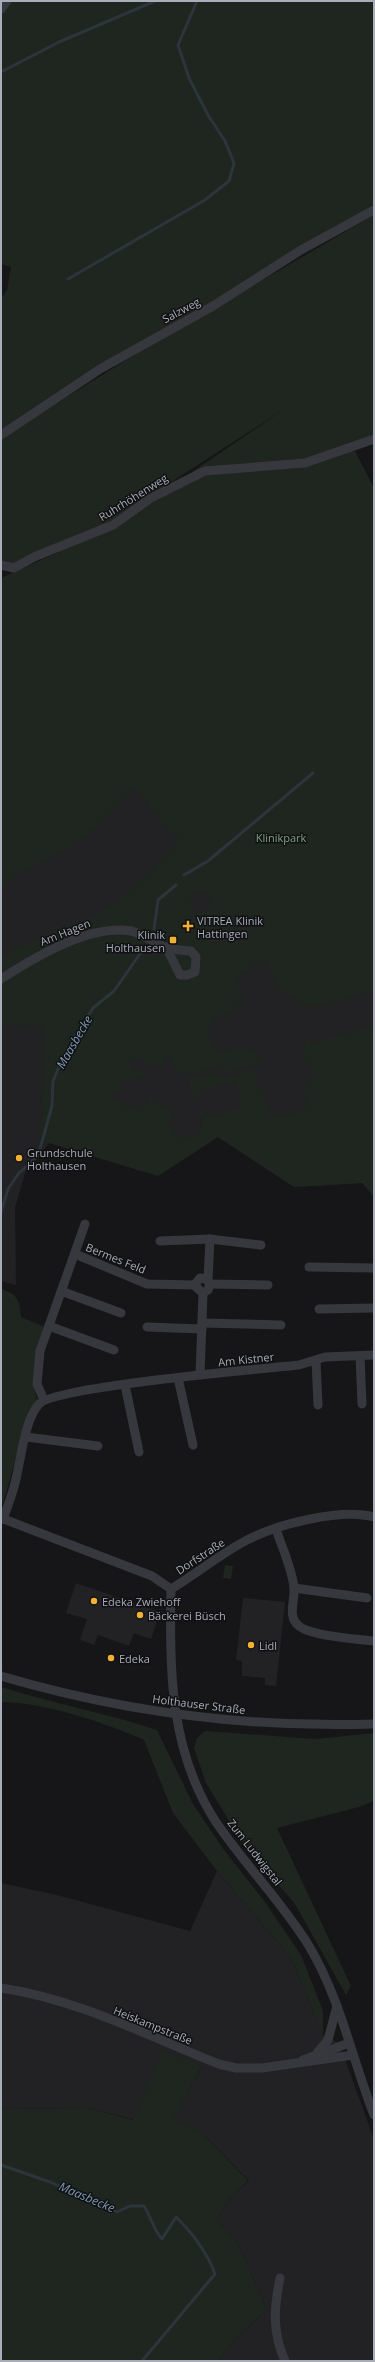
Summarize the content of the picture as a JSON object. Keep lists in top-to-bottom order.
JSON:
{
  "streets": {
    "street": [
      "Salzweg",
      "Ruhrhöhenweg",
      "Am Hagen",
      "Bermes Feld",
      "Am Kistner",
      "Dorfstraße",
      "Holthauser Straße",
      "Zum Ludwigstal",
      "Heiskampstraße"
    ]
  },
  "crossings": [
    ["Bermes Feld", "Am Kistner"],
    ["Dorfstraße", "Zum Ludwigstal"],
    ["Holthauser Straße", "Zum Ludwigstal"],
    ["Zum Ludwigstal", "Heiskampstraße"]
  ],
  "water": ["Maasbecke"],
  "parks": ["Klinikpark"],
  "places": {
    "health": ["VITREA Klinik Hattingen"],
    "transit": ["Klinik Holthausen"],
    "other": [
      "Grundschule Holthausen",
      "Edeka Zwiehoff",
      "Bäckerei Büsch",
      "Lidl",
      "Edeka"
    ]
  }
}
